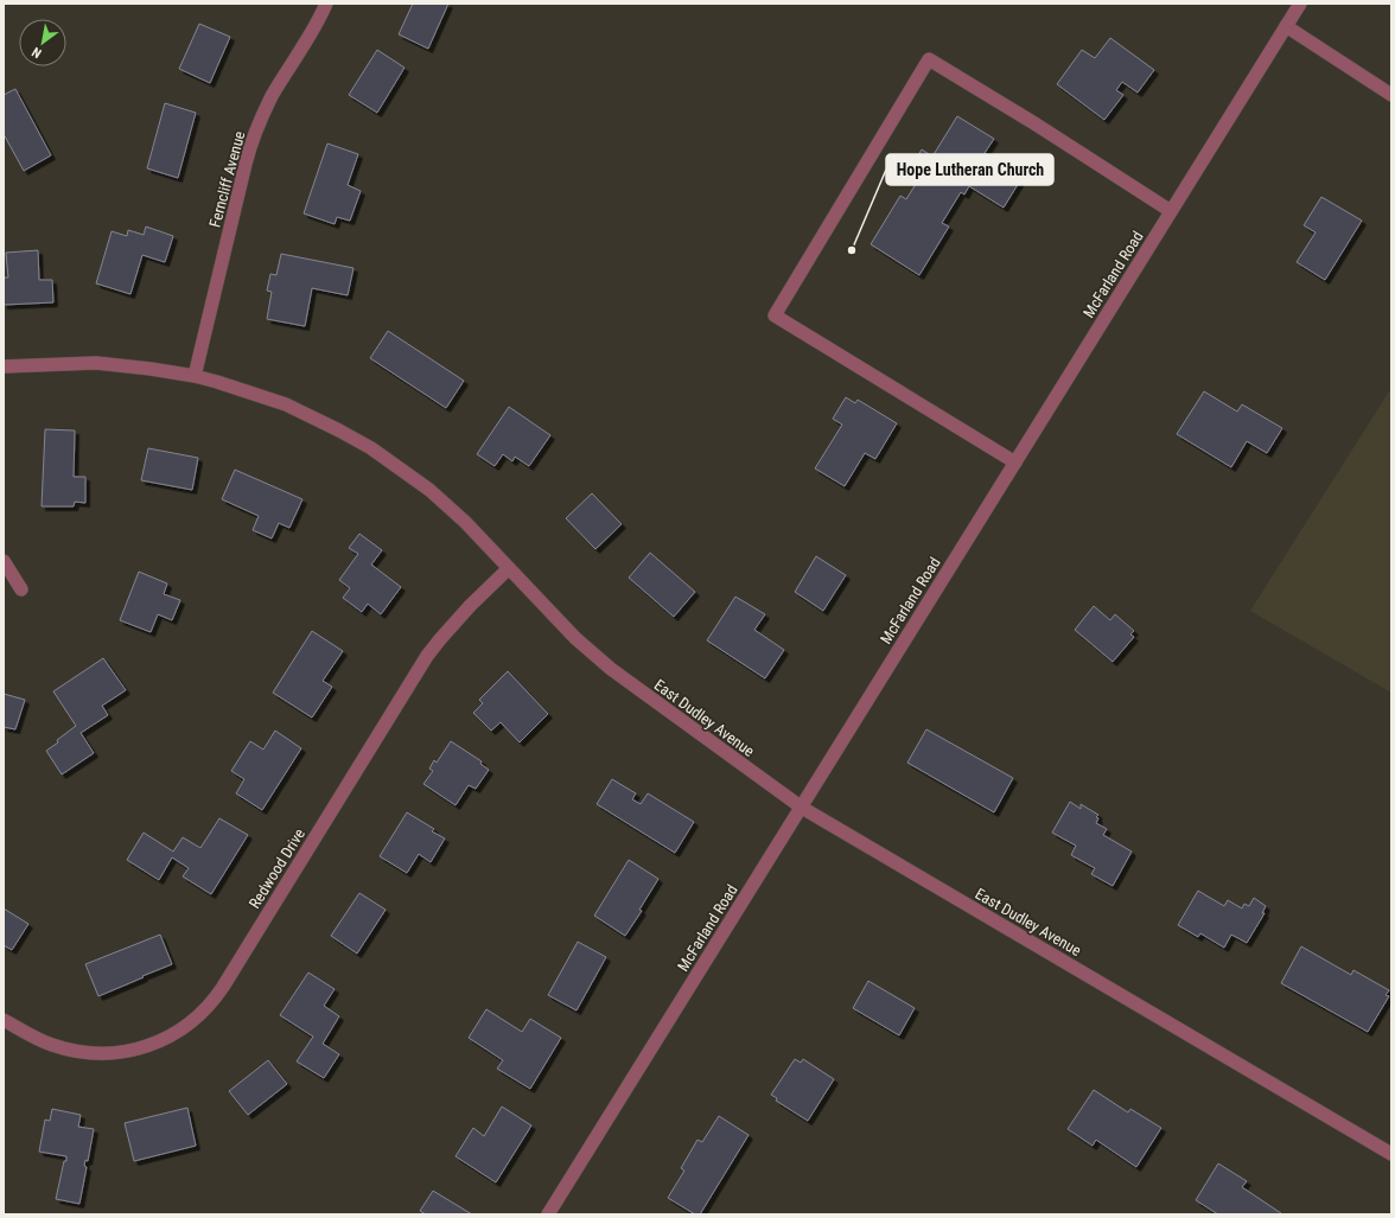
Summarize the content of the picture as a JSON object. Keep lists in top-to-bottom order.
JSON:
{
  "streets": {
    "street": [
      "Ferncliff Avenue",
      "McFarland Road",
      "East Dudley Avenue",
      "Redwood Drive"
    ]
  },
  "crossings": [
    ["Ferncliff Avenue", "East Dudley Avenue"],
    ["McFarland Road", "East Dudley Avenue"],
    ["East Dudley Avenue", "Redwood Drive"]
  ],
  "places": ["Hope Lutheran Church"],
  "north": "bottom left"
}
